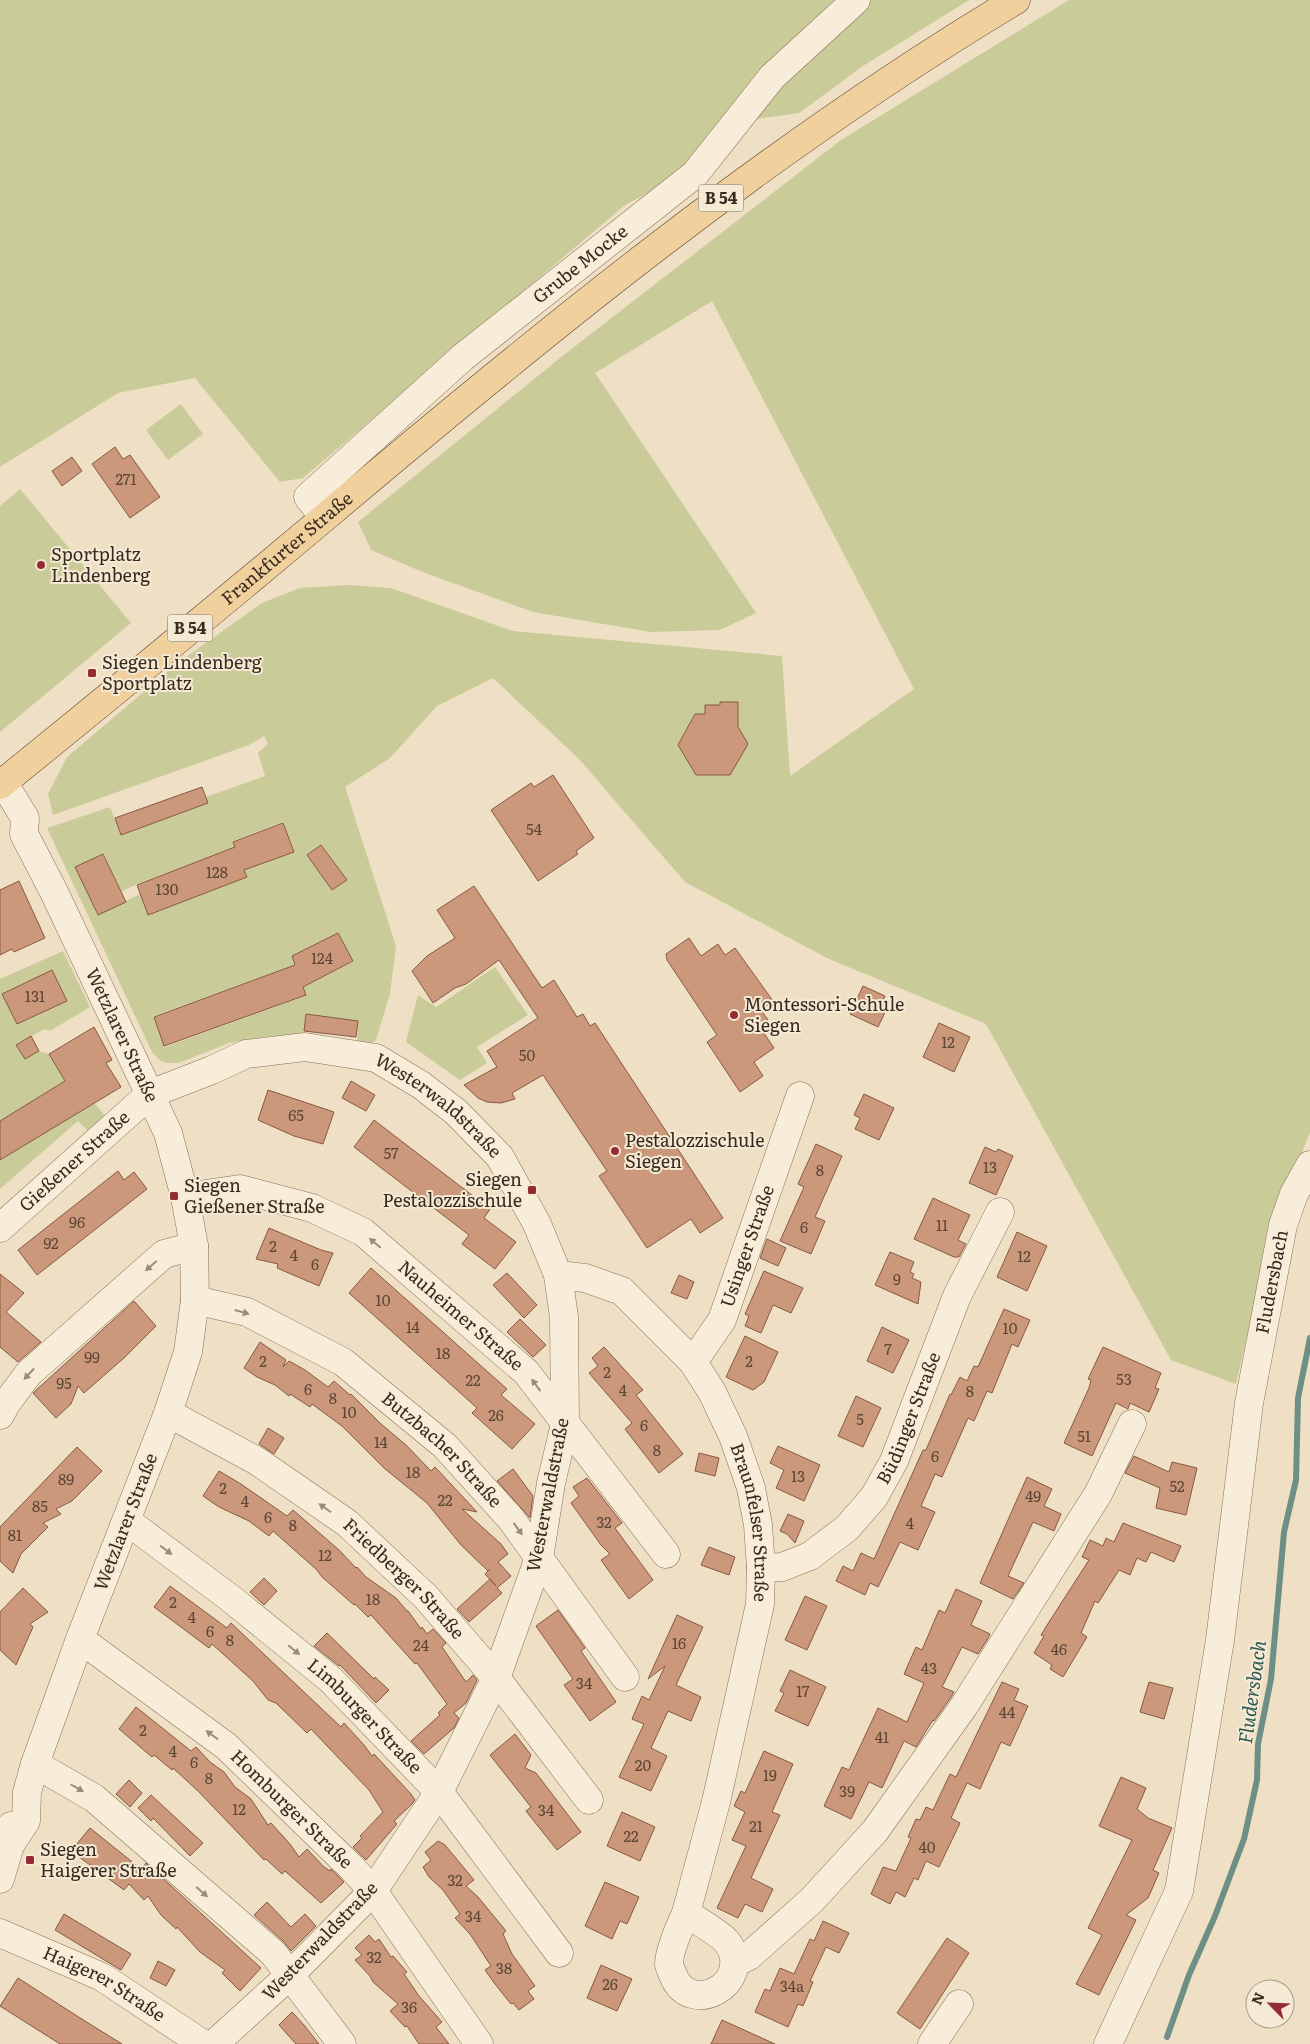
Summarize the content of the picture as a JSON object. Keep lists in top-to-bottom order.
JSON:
{
  "streets": {
    "main road": ["B 54", "Frankfurter Straße"],
    "street": [
      "Grube Mocke",
      "Wetzlarer Straße",
      "Westerwaldstraße",
      "Gießener Straße",
      "Usinger Straße",
      "Fludersbach",
      "Nauheimer Straße",
      "Büdinger Straße",
      "Butzbacher Straße",
      "Braunfelser Straße",
      "Friedberger Straße",
      "Limburger Straße",
      "Homburger Straße",
      "Haigerer Straße"
    ]
  },
  "crossings": [
    ["Grube Mocke", "Frankfurter Straße"],
    ["Frankfurter Straße", "Wetzlarer Straße"],
    ["Wetzlarer Straße", "Westerwaldstraße"],
    ["Wetzlarer Straße", "Gießener Straße"],
    ["Wetzlarer Straße", "Nauheimer Straße"],
    ["Wetzlarer Straße", "Butzbacher Straße"],
    ["Wetzlarer Straße", "Friedberger Straße"],
    ["Wetzlarer Straße", "Limburger Straße"],
    ["Wetzlarer Straße", "Homburger Straße"],
    ["Westerwaldstraße", "Gießener Straße"],
    ["Westerwaldstraße", "Nauheimer Straße"],
    ["Westerwaldstraße", "Butzbacher Straße"],
    ["Westerwaldstraße", "Braunfelser Straße"],
    ["Westerwaldstraße", "Friedberger Straße"],
    ["Westerwaldstraße", "Limburger Straße"],
    ["Westerwaldstraße", "Homburger Straße"],
    ["Usinger Straße", "Braunfelser Straße"],
    ["Büdinger Straße", "Braunfelser Straße"]
  ],
  "one_way": ["Nauheimer Straße", "Butzbacher Straße", "Friedberger Straße"],
  "water": ["Fludersbach"],
  "places": {
    "other": ["Sportplatz Lindenberg", "Montessori-Schule Siegen", "Pestalozzischule Siegen"],
    "transit": [
      "Siegen Lindenberg Sportplatz",
      "Siegen Pestalozzischule",
      "Siegen Gießener Straße",
      "Siegen Haigerer Straße"
    ]
  },
  "house_numbers": [
    "271",
    "54",
    "128",
    "130",
    "124",
    "131",
    "12",
    "50",
    "65",
    "57",
    "13",
    "8",
    "96",
    "11",
    "6",
    "92",
    "2",
    "4",
    "12",
    "6",
    "9",
    "10",
    "14",
    "10",
    "7",
    "18",
    "99",
    "2",
    "2",
    "2",
    "53",
    "22",
    "95",
    "6",
    "4",
    "8",
    "8",
    "10",
    "26",
    "5",
    "6",
    "51",
    "14",
    "8",
    "6",
    "18",
    "13",
    "89",
    "52",
    "2",
    "49",
    "22",
    "4",
    "85",
    "6",
    "32",
    "4",
    "8",
    "81",
    "12",
    "18",
    "2",
    "4",
    "6",
    "8",
    "16",
    "24",
    "46",
    "43",
    "34",
    "17",
    "44",
    "2",
    "41",
    "4",
    "6",
    "20",
    "19",
    "8",
    "39",
    "12",
    "34",
    "21",
    "22",
    "40",
    "32",
    "34",
    "32",
    "38",
    "26",
    "34a",
    "36"
  ],
  "north": "top left"
}
